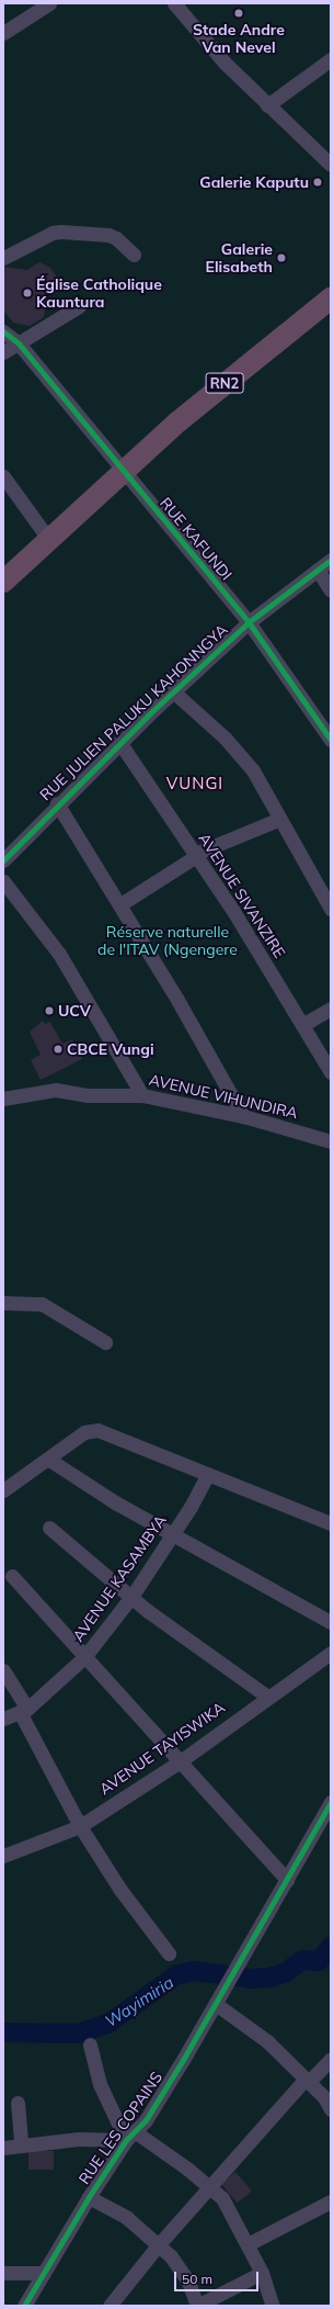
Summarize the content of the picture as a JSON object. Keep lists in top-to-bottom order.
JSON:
{
  "streets": {
    "highway": ["RN2"],
    "street": [
      "RUE KAFUNDI",
      "RUE JULIEN PALUKU KAHONNGYA",
      "AVENUE SIVANZIRE",
      "AVENUE VIHUNDIRA",
      "AVENUE KASAMBYA",
      "AVENUE TAYISWIKA",
      "RUE LES COPAINS"
    ]
  },
  "crossings": [
    ["RN2", "RUE KAFUNDI"],
    ["RUE KAFUNDI", "RUE JULIEN PALUKU KAHONNGYA"],
    ["RUE JULIEN PALUKU KAHONNGYA", "AVENUE SIVANZIRE"]
  ],
  "districts": ["VUNGI"],
  "water": ["Wayimiria"],
  "parks": ["Réserve naturelle de l'ITAV (Ngengere"],
  "places": [
    "Stade Andre Van Nevel",
    "Galerie Kaputu",
    "Galerie Elisabeth",
    "Église Catholique Kauntura",
    "UCV",
    "CBCE Vungi"
  ],
  "scale_bar": "50 m"
}
